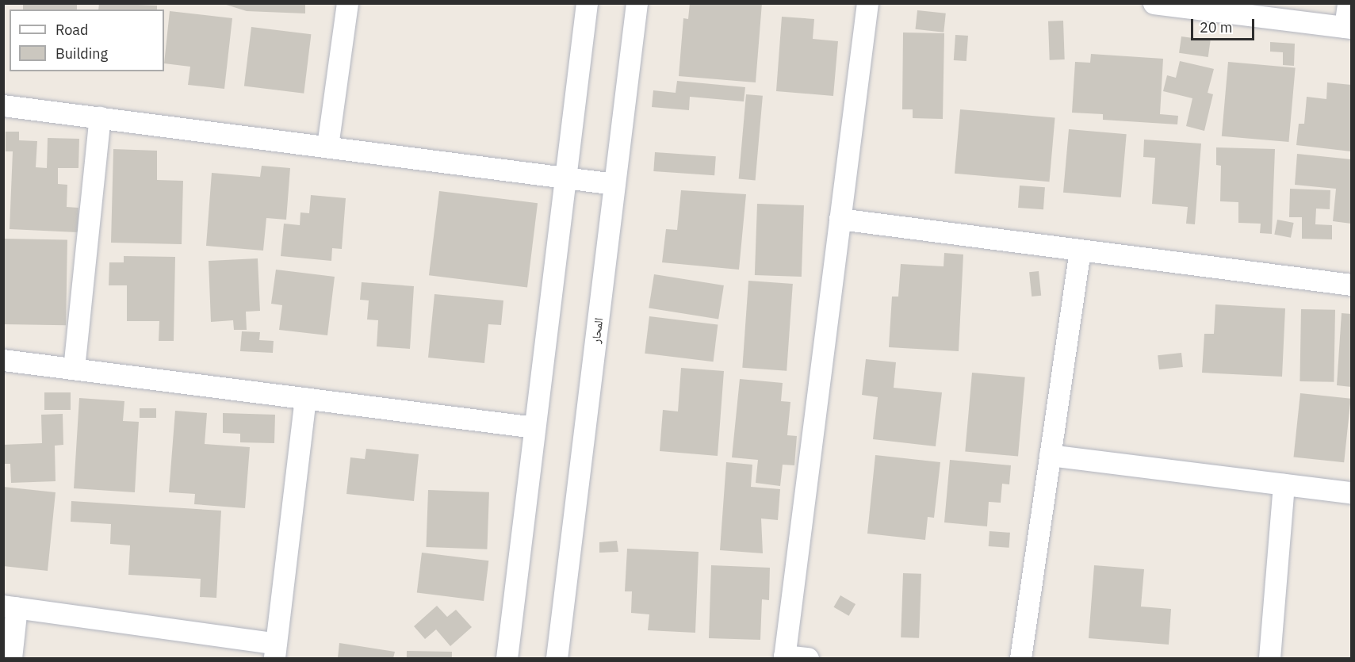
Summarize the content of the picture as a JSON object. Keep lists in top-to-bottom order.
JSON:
{
  "streets": {
    "street": ["المحار"]
  },
  "legend": ["Road", "Building"],
  "scale_bar": "20 m"
}
